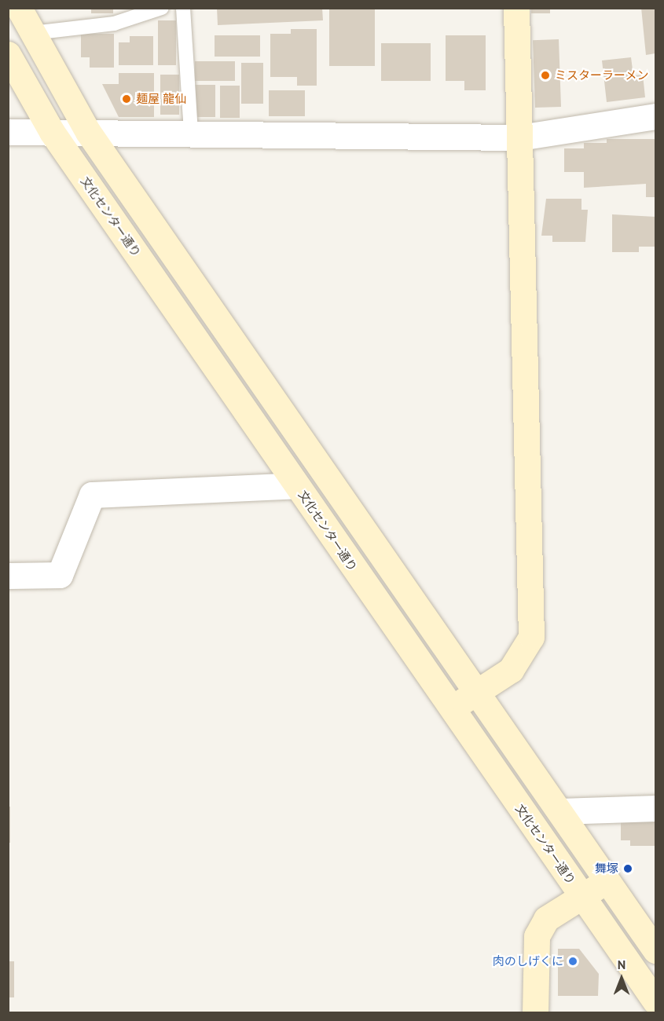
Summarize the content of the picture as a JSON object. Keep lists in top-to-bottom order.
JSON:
{
  "streets": {
    "street": ["文化センター通り"]
  },
  "places": [
    "ミスターラーメン",
    "麺屋 龍仙",
    "舞塚",
    "肉のしげくに"
  ],
  "north": "top"
}
